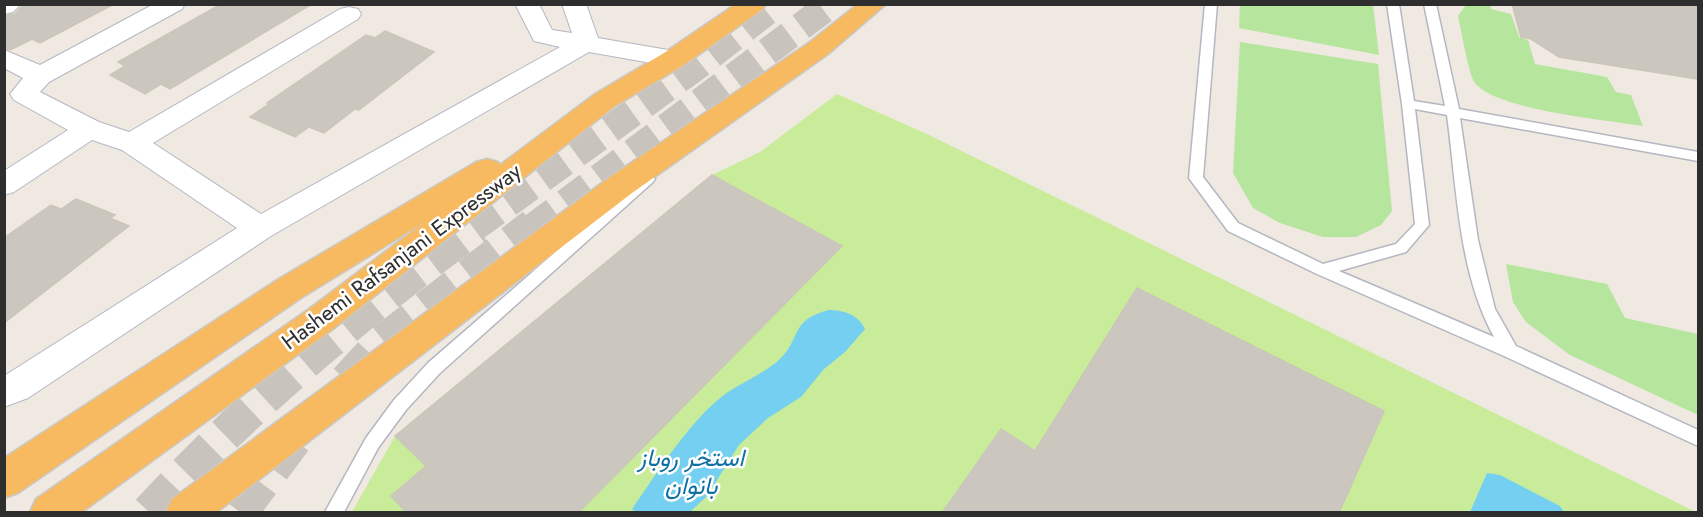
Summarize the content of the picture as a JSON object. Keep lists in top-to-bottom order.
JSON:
{
  "streets": {
    "highway": ["Hashemi Rafsanjani Expressway"]
  },
  "water": ["استخر روباز بانوان"]
}
